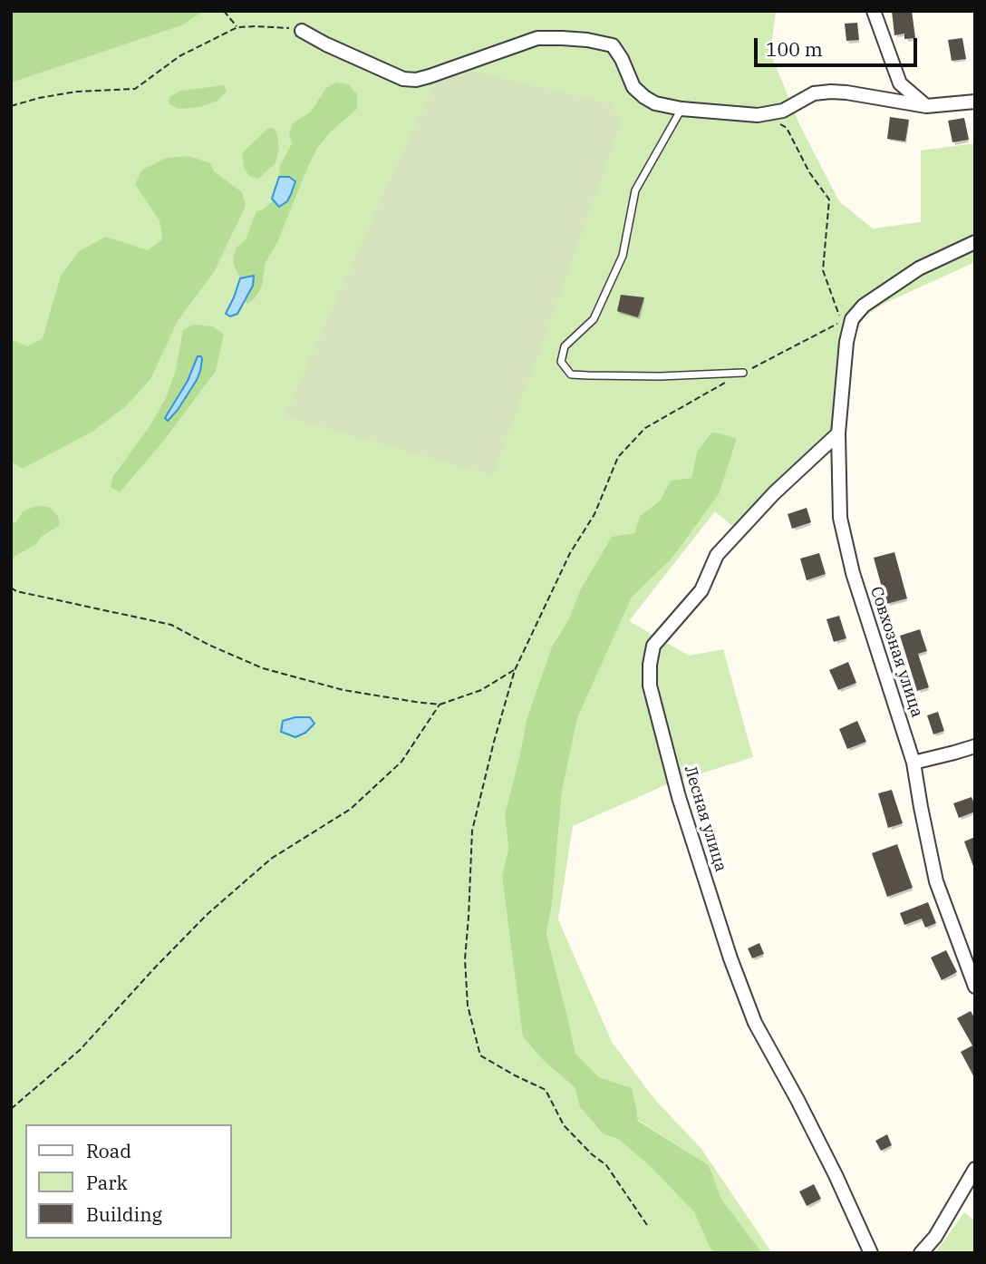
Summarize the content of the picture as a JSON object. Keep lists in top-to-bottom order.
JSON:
{
  "streets": {
    "street": ["Совхозная улица", "Лесная улица"]
  },
  "crossings": [
    ["Совхозная улица", "Лесная улица"]
  ],
  "legend": ["Road", "Park", "Building"],
  "scale_bar": "100 m"
}
